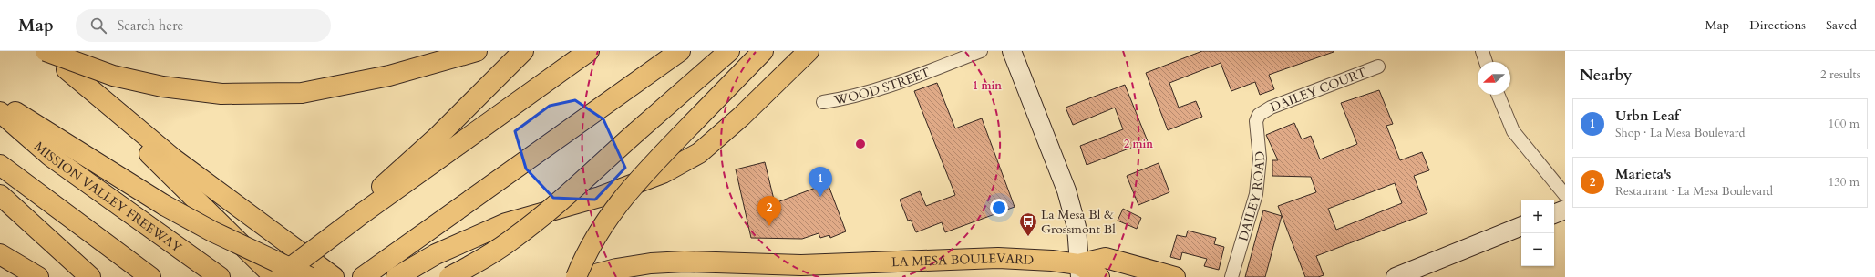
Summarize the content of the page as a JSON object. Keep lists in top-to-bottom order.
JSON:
{
  "streets": {
    "main road": ["MISSION VALLEY FREEWAY", "LA MESA BOULEVARD"],
    "street": ["WOOD STREET", "DAILEY COURT", "DAILEY ROAD"]
  },
  "crossings": [
    ["DAILEY COURT", "DAILEY ROAD"]
  ],
  "places": {
    "bus stop": ["La Mesa Bl & Grossmont Bl"]
  },
  "north": "left",
  "page": {
    "header": "Map",
    "search": "Search here",
    "nav": ["Map", "Directions", "Saved"],
    "heading": ["Nearby", "2 results"],
    "list": [
      {
        "mark": "1",
        "name": "Urbn Leaf",
        "note": "Shop · La Mesa Boulevard",
        "value": "100 m"
      },
      {
        "mark": "2",
        "name": "Marieta's",
        "note": "Restaurant · La Mesa Boulevard",
        "value": "130 m"
      }
    ],
    "pins": ["1", "2"],
    "map_buttons": ["+", "−"]
  },
  "rings": ["1 min", "2 min"]
}
